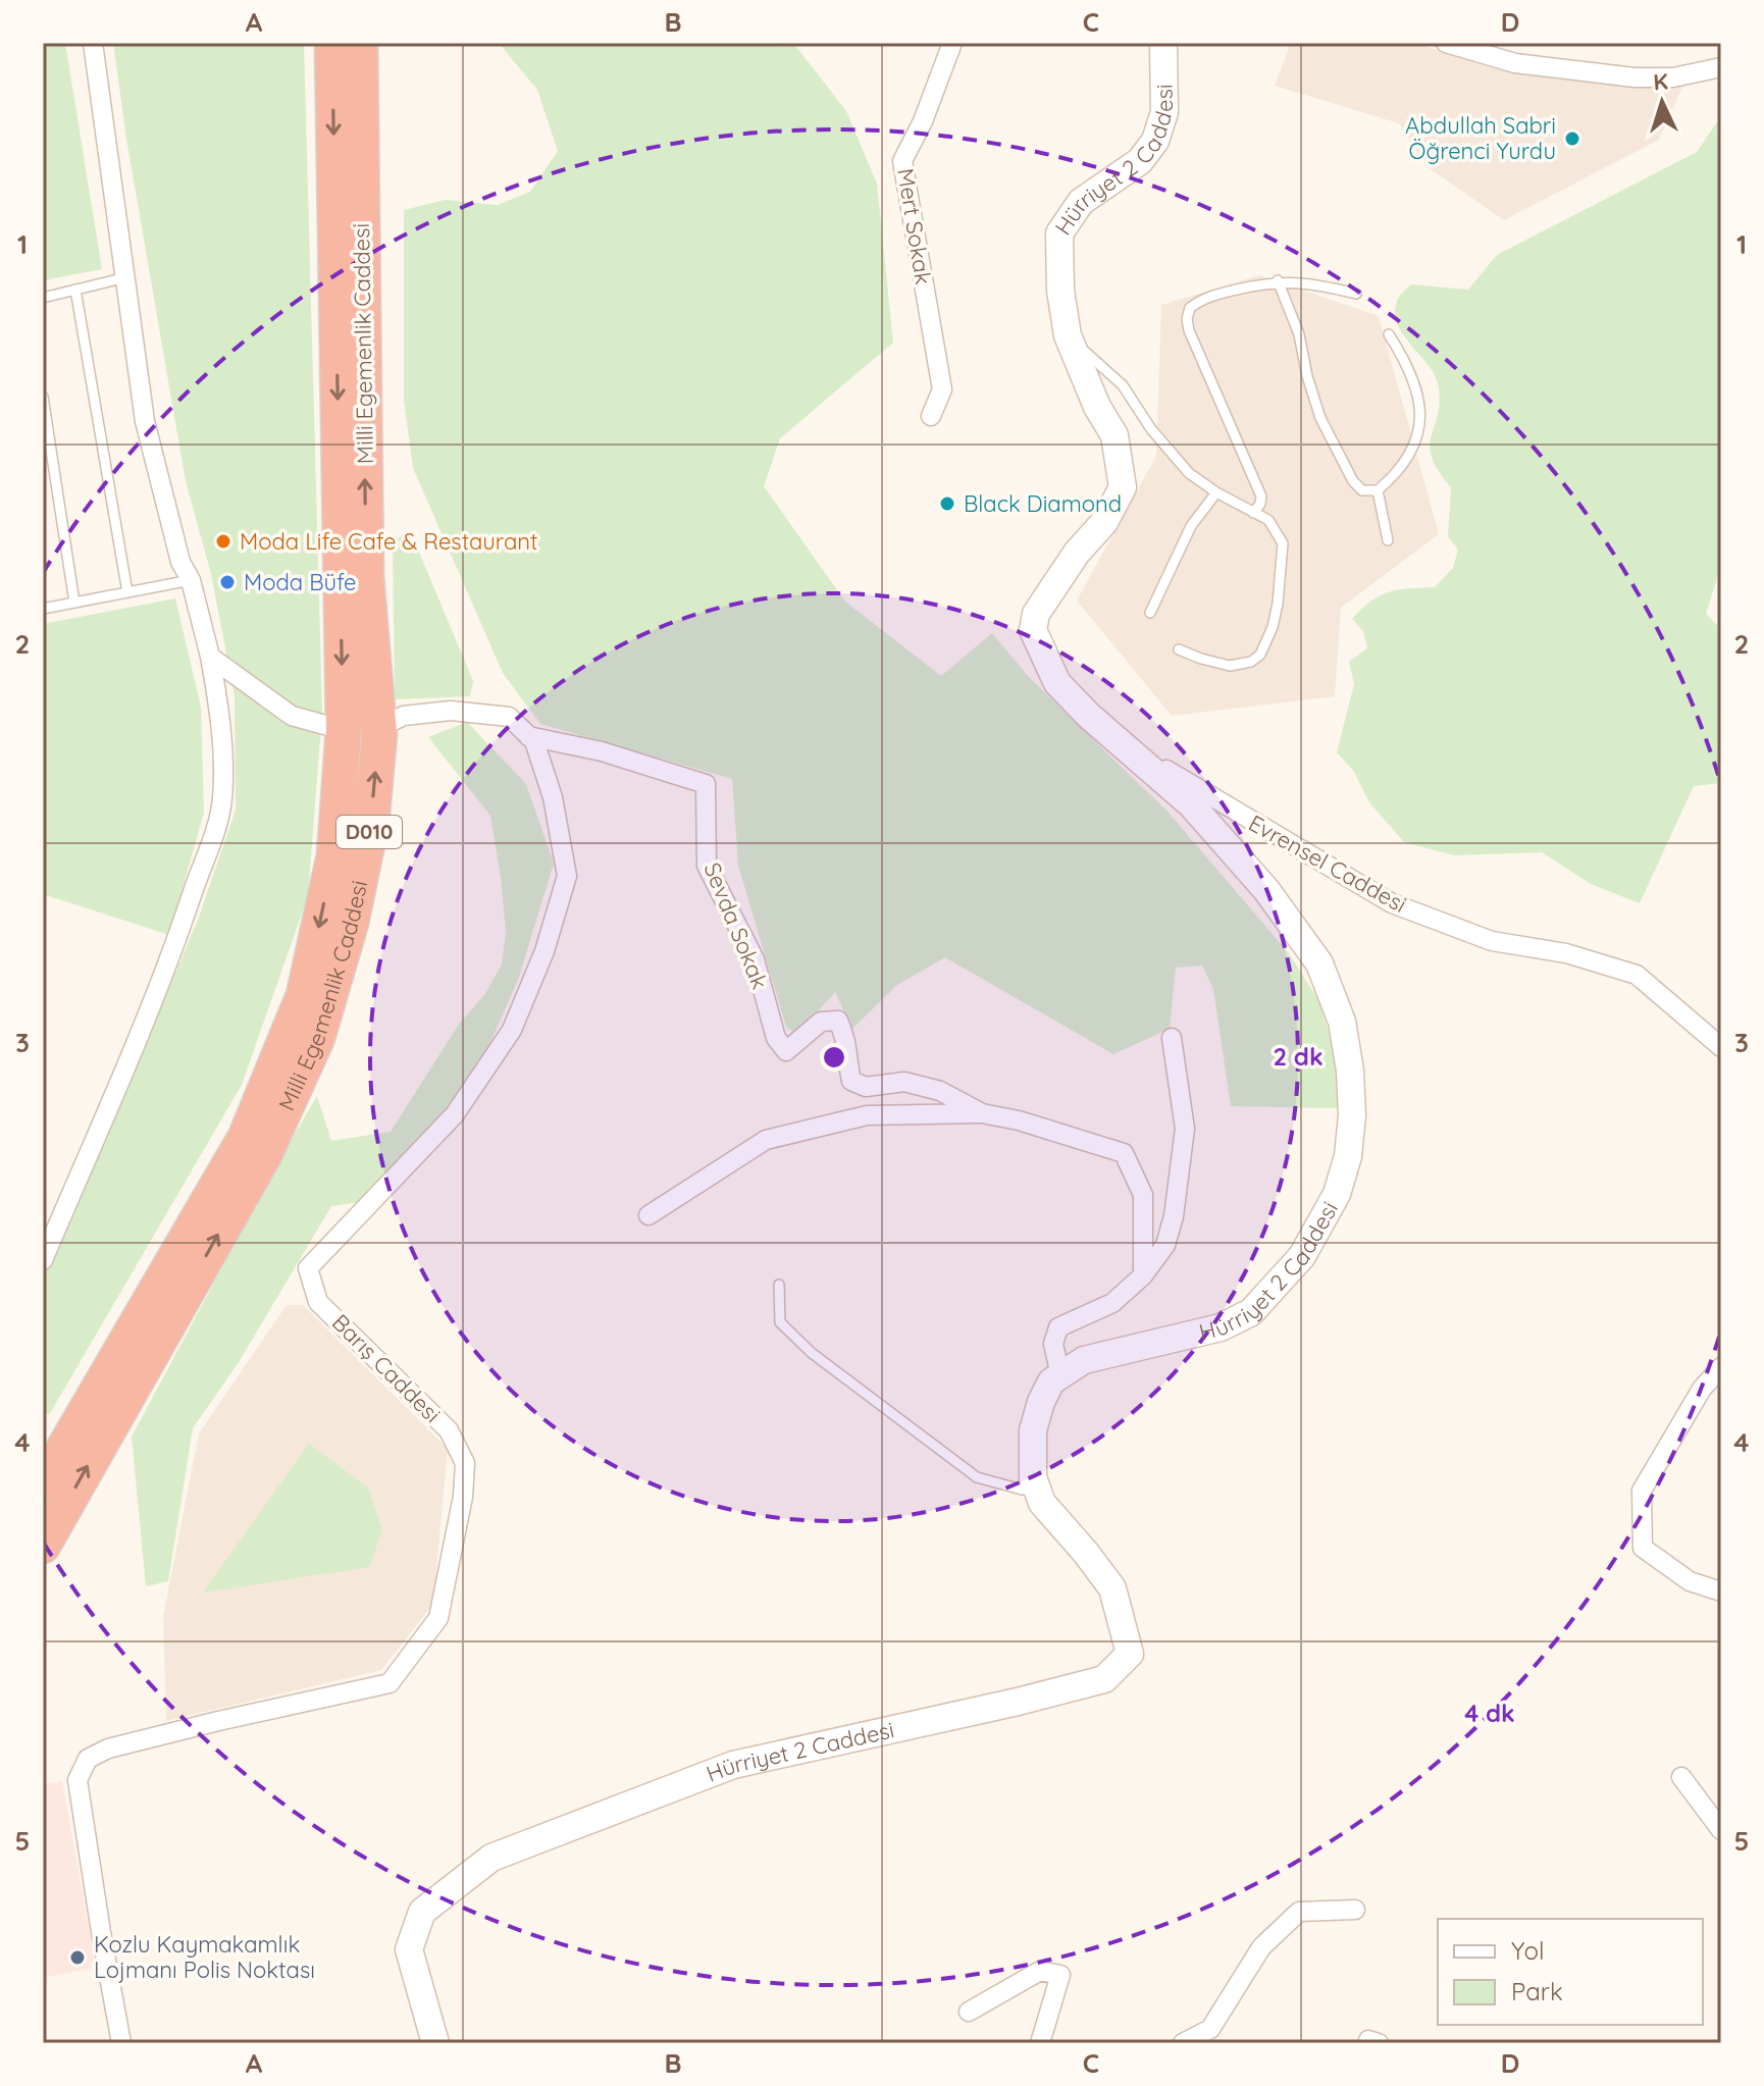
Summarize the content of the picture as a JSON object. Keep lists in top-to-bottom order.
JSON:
{
  "streets": {
    "highway": ["Milli Egemenlik Caddesi", "D010"],
    "street": [
      "Hürriyet 2 Caddesi",
      "Mert Sokak",
      "Evrensel Caddesi",
      "Sevda Sokak",
      "Barış Caddesi"
    ]
  },
  "crossings": [
    ["Hürriyet 2 Caddesi", "Evrensel Caddesi"],
    ["Sevda Sokak", "Barış Caddesi"]
  ],
  "places": [
    "Abdullah Sabri Öğrenci Yurdu",
    "Black Diamond",
    "Moda Life Cafe & Restaurant",
    "Moda Büfe",
    "Kozlu Kaymakamlık Lojmanı Polis Noktası"
  ],
  "legend": ["Yol", "Park"],
  "north": "top",
  "grid": {
    "columns": [
      "A",
      "B",
      "C",
      "D"
    ],
    "rows": [
      "1",
      "2",
      "3",
      "4",
      "5"
    ]
  },
  "rings": ["2 dk", "4 dk"]
}
